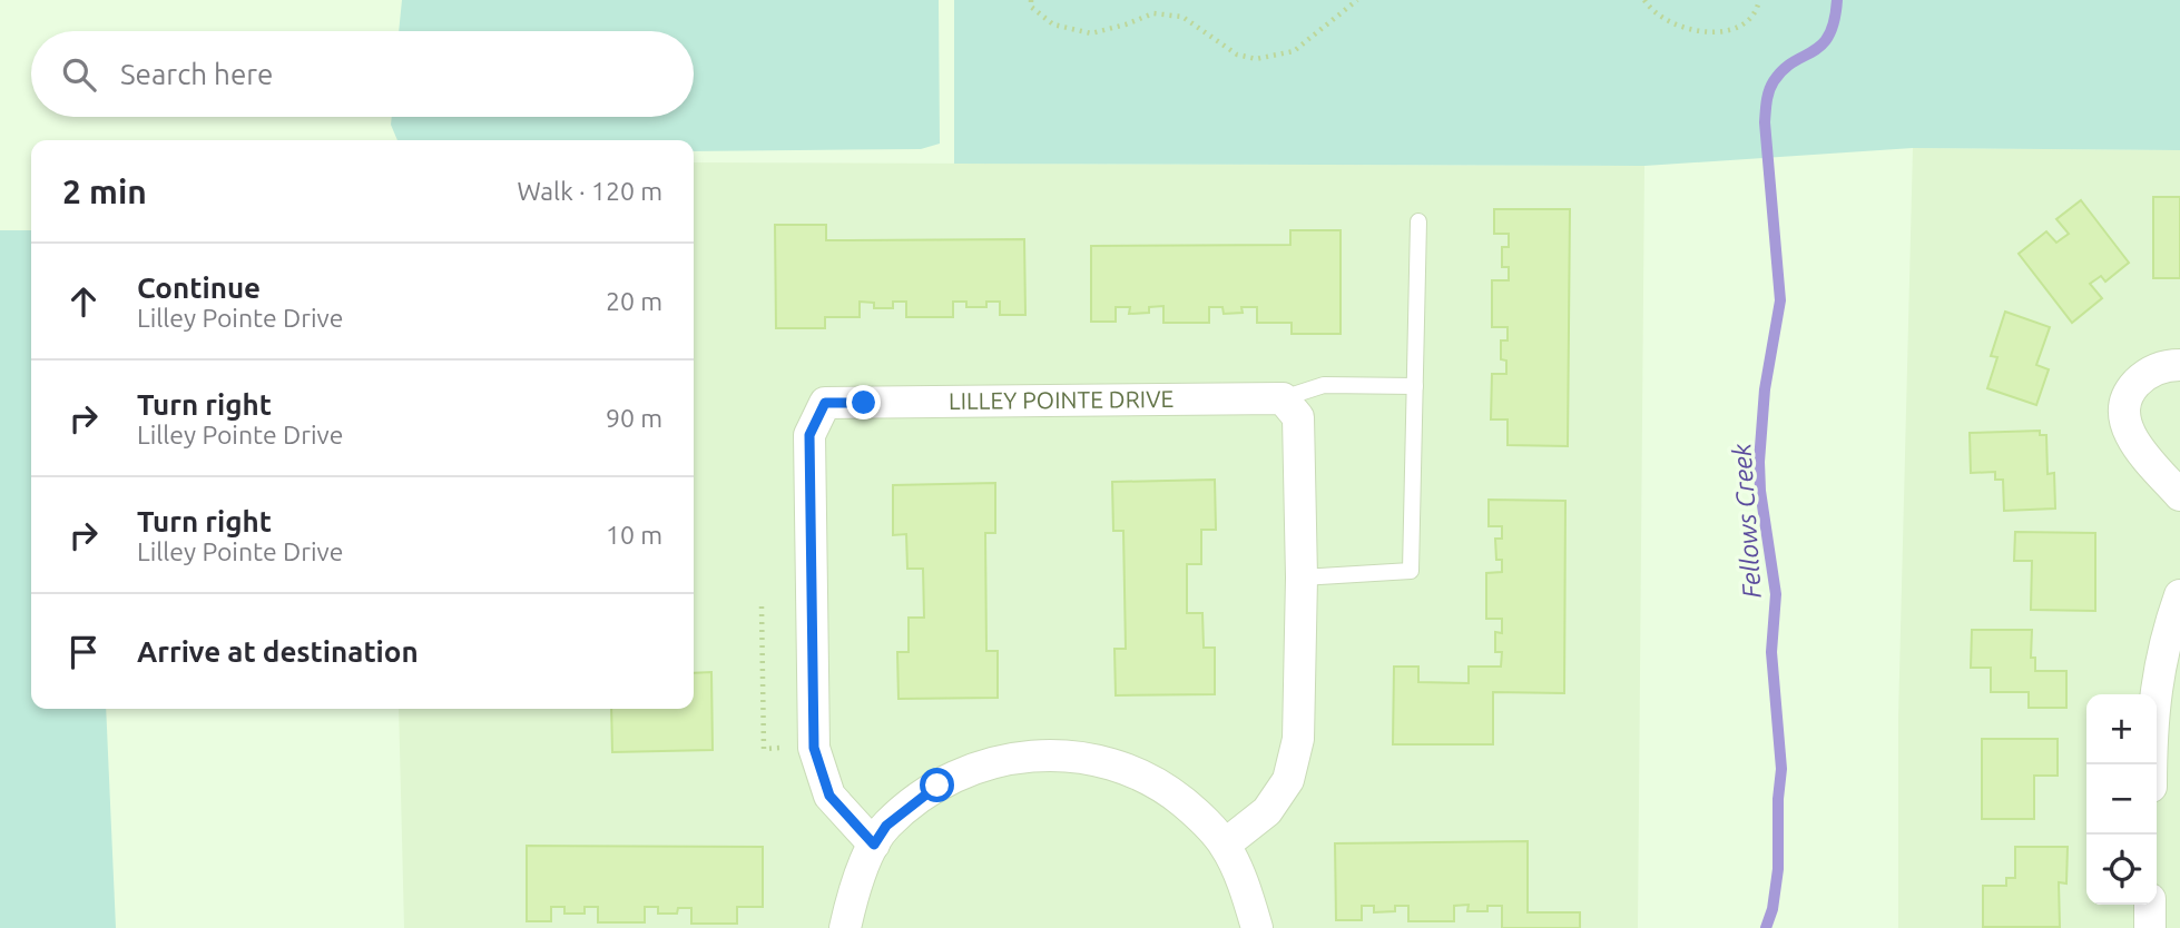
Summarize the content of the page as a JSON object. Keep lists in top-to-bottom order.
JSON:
{
  "streets": {
    "street": ["LILLEY POINTE DRIVE"]
  },
  "water": ["Fellows Creek"],
  "page": {
    "search": "Search here",
    "heading": ["2 min", "Walk · 120 m"],
    "list": [
      ["Continue", "Lilley Pointe Drive", "20 m"],
      ["Turn right", "Lilley Pointe Drive", "90 m"],
      ["Turn right", "Lilley Pointe Drive", "10 m"],
      "Arrive at destination"
    ],
    "map_buttons": ["+", "−"]
  }
}
